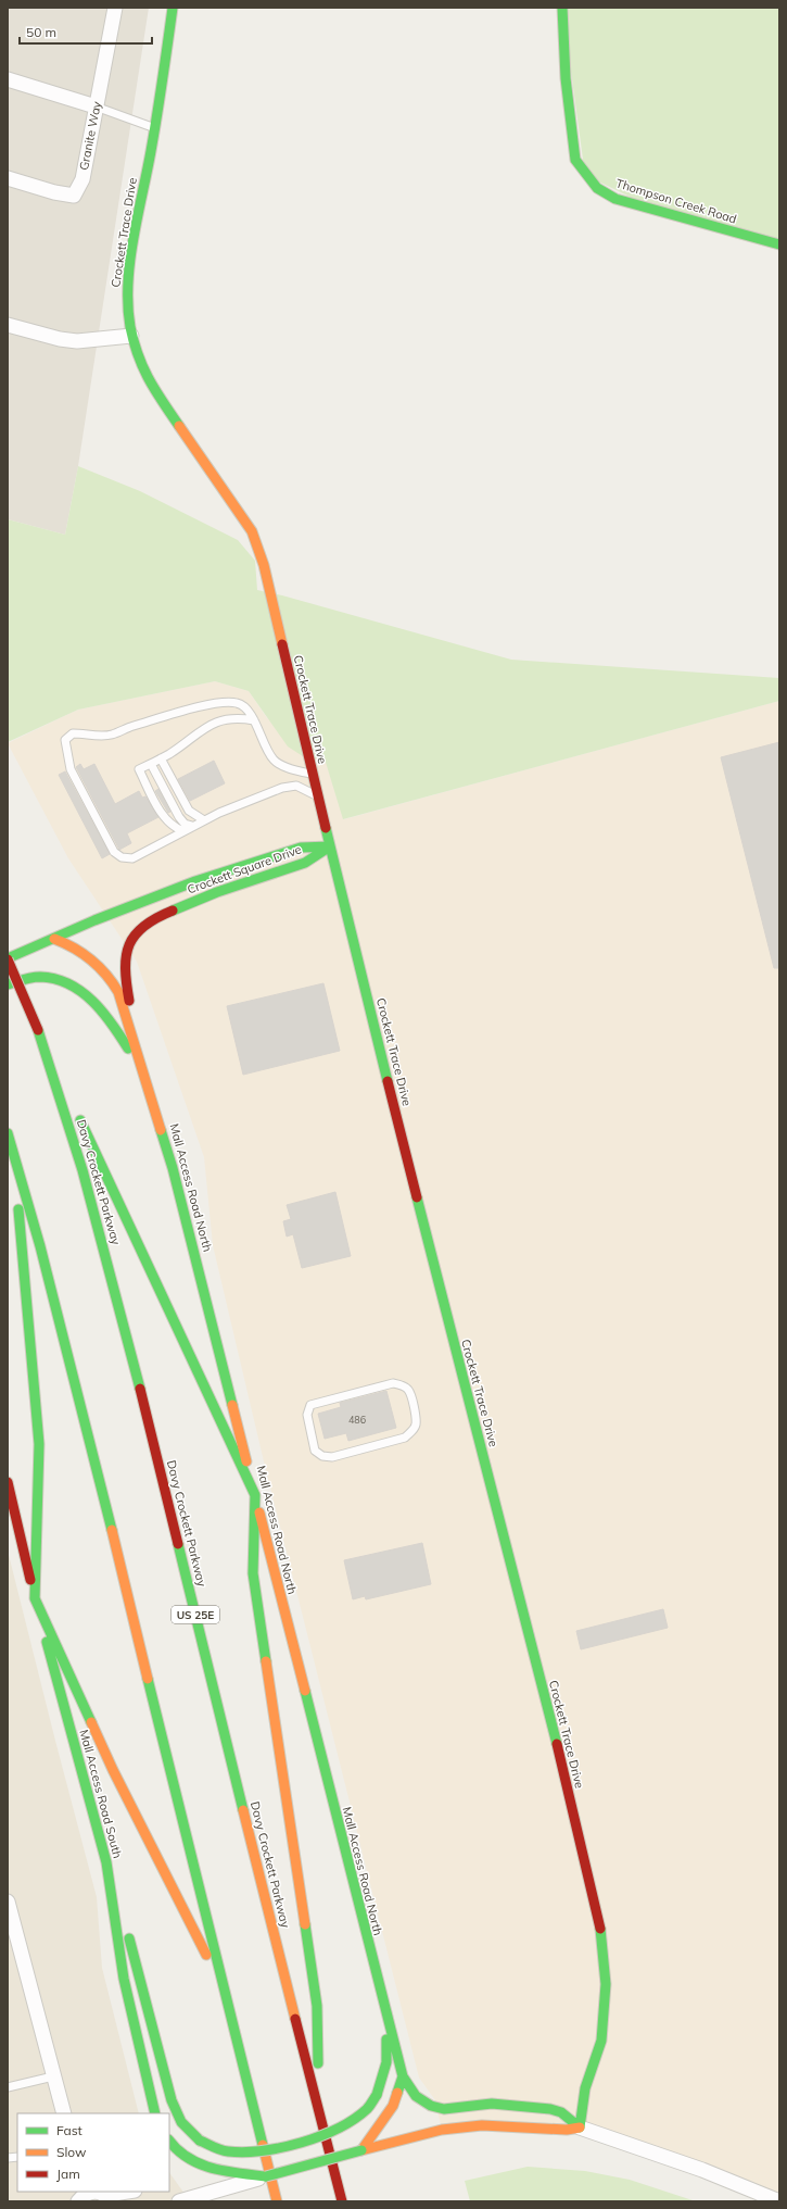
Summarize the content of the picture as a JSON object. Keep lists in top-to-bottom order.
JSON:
{
  "streets": {
    "main road": [
      "Thompson Creek Road",
      "Crockett Trace Drive",
      "Crockett Square Drive",
      "Davy Crockett Parkway",
      "Mall Access Road North",
      "US 25E",
      "Mall Access Road South"
    ],
    "street": ["Granite Way"]
  },
  "crossings": [
    ["Crockett Trace Drive", "Crockett Square Drive"],
    ["Crockett Trace Drive", "Mall Access Road North"],
    ["Crockett Square Drive", "Davy Crockett Parkway"],
    ["Crockett Square Drive", "Mall Access Road North"]
  ],
  "house_numbers": ["486"],
  "legend": ["Fast", "Slow", "Jam"],
  "scale_bar": "50 m"
}
